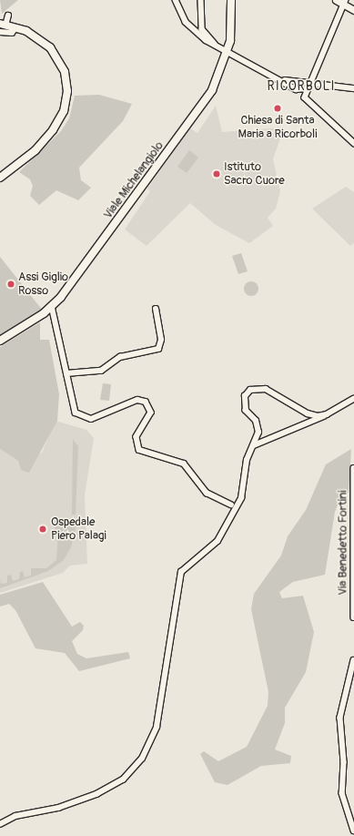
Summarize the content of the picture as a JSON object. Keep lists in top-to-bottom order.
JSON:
{
  "streets": {
    "main road": ["Viale Michelangiolo"],
    "street": ["Via Benedetto Fortini"]
  },
  "districts": ["RICORBOLI"],
  "places": [
    "Chiesa di Santa Maria a Ricorboli",
    "Istituto Sacro Cuore",
    "Assi Giglio Rosso",
    "Ospedale Piero Palagi"
  ]
}
